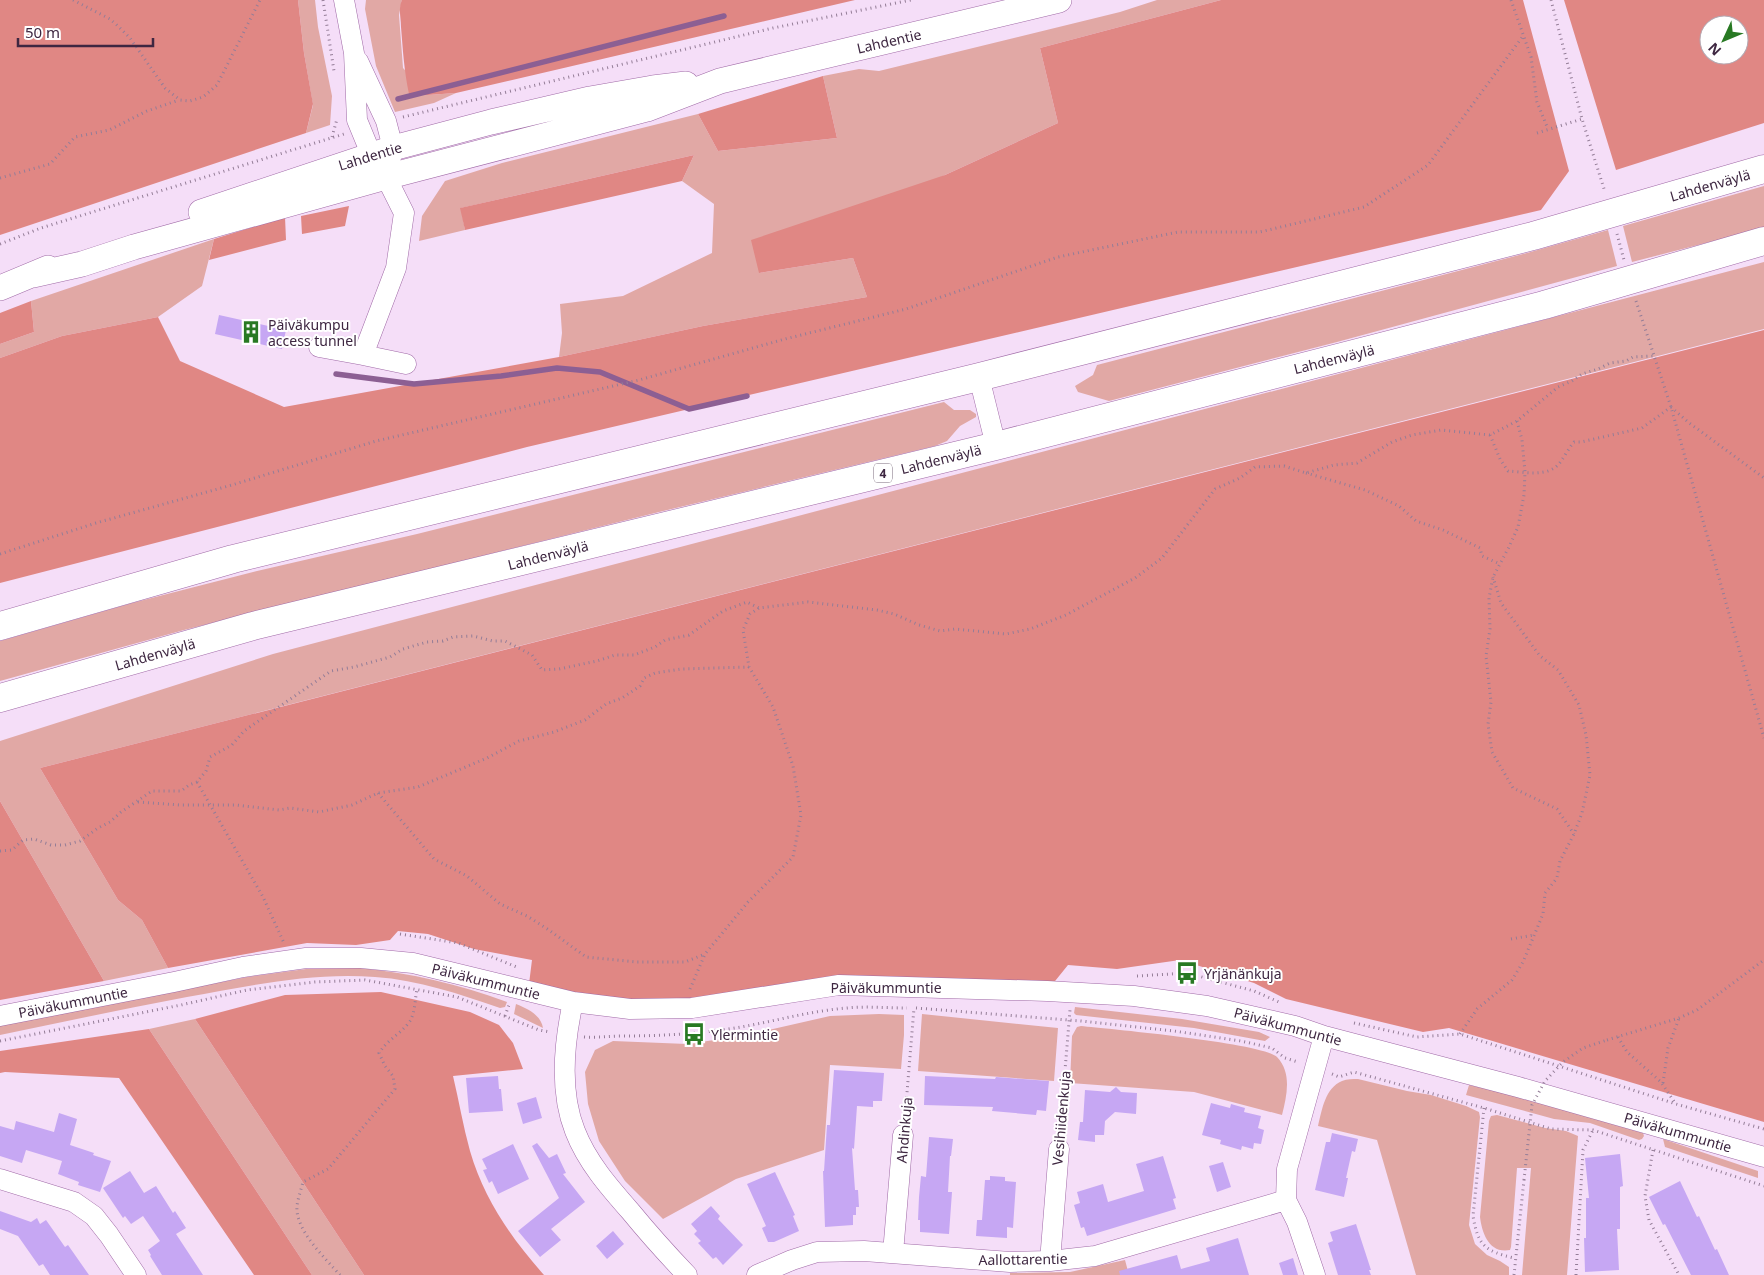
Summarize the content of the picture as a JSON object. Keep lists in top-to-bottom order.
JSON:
{
  "streets": {
    "highway": ["Lahdenväylä", "4"],
    "main road": ["Lahdentie"],
    "street": [
      "Päiväkummuntie",
      "Vesihiidenkuja",
      "Ahdinkuja",
      "Aallottarentie"
    ]
  },
  "crossings": [
    ["Päiväkummuntie", "Vesihiidenkuja"],
    ["Vesihiidenkuja", "Aallottarentie"],
    ["Ahdinkuja", "Aallottarentie"]
  ],
  "places": {
    "building": ["Päiväkumpu access tunnel"],
    "bus stop": ["Yrjänänkuja", "Ylermintie"]
  },
  "scale_bar": "50 m",
  "north": "bottom left"
}
